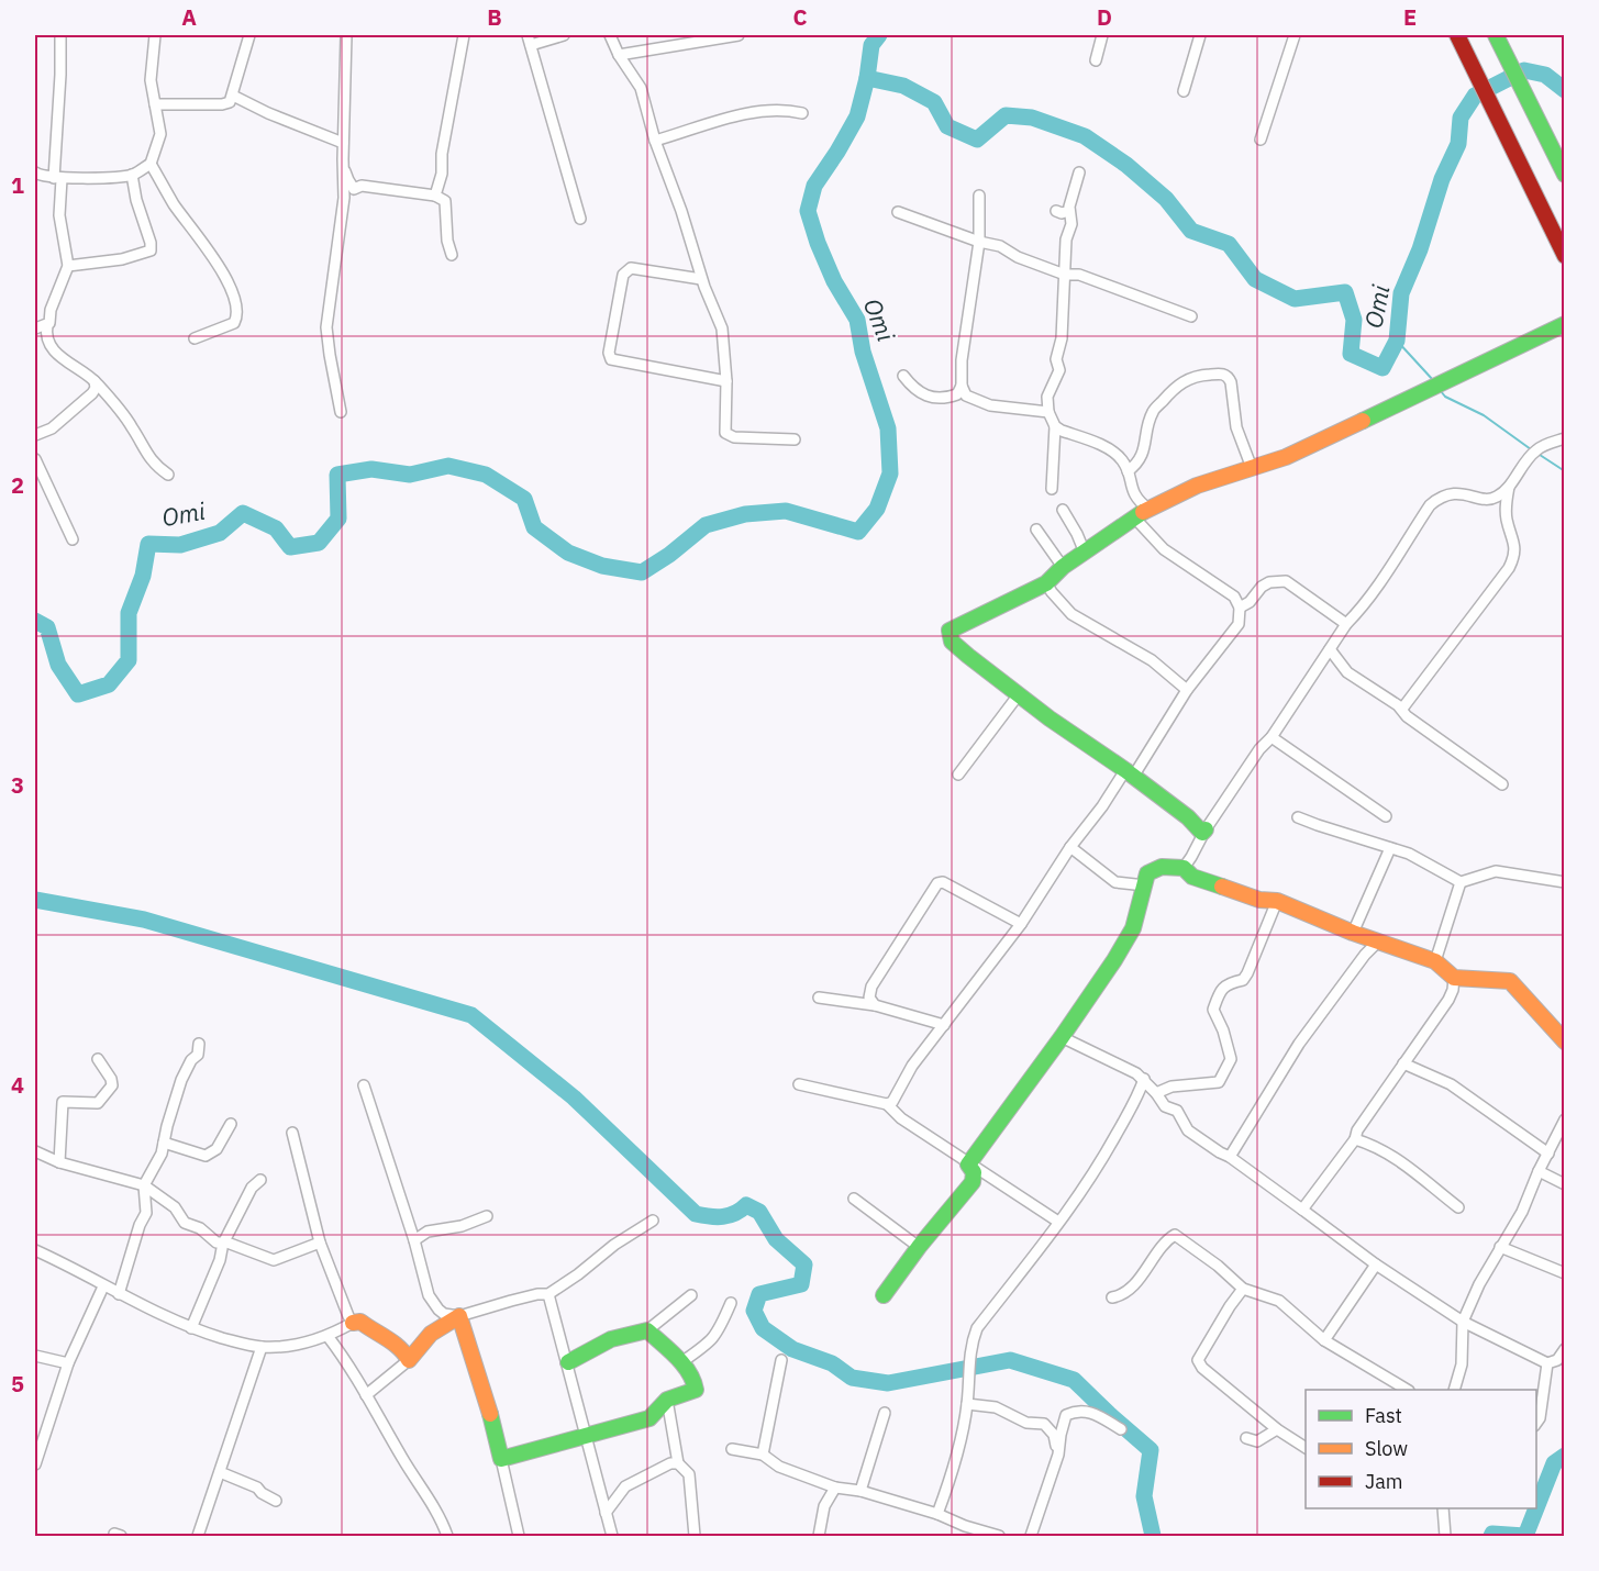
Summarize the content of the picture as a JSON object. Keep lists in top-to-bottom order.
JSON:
{
  "water": ["Omi"],
  "legend": ["Fast", "Slow", "Jam"],
  "grid": {
    "columns": [
      "A",
      "B",
      "C",
      "D",
      "E"
    ],
    "rows": [
      "1",
      "2",
      "3",
      "4",
      "5"
    ]
  }
}
